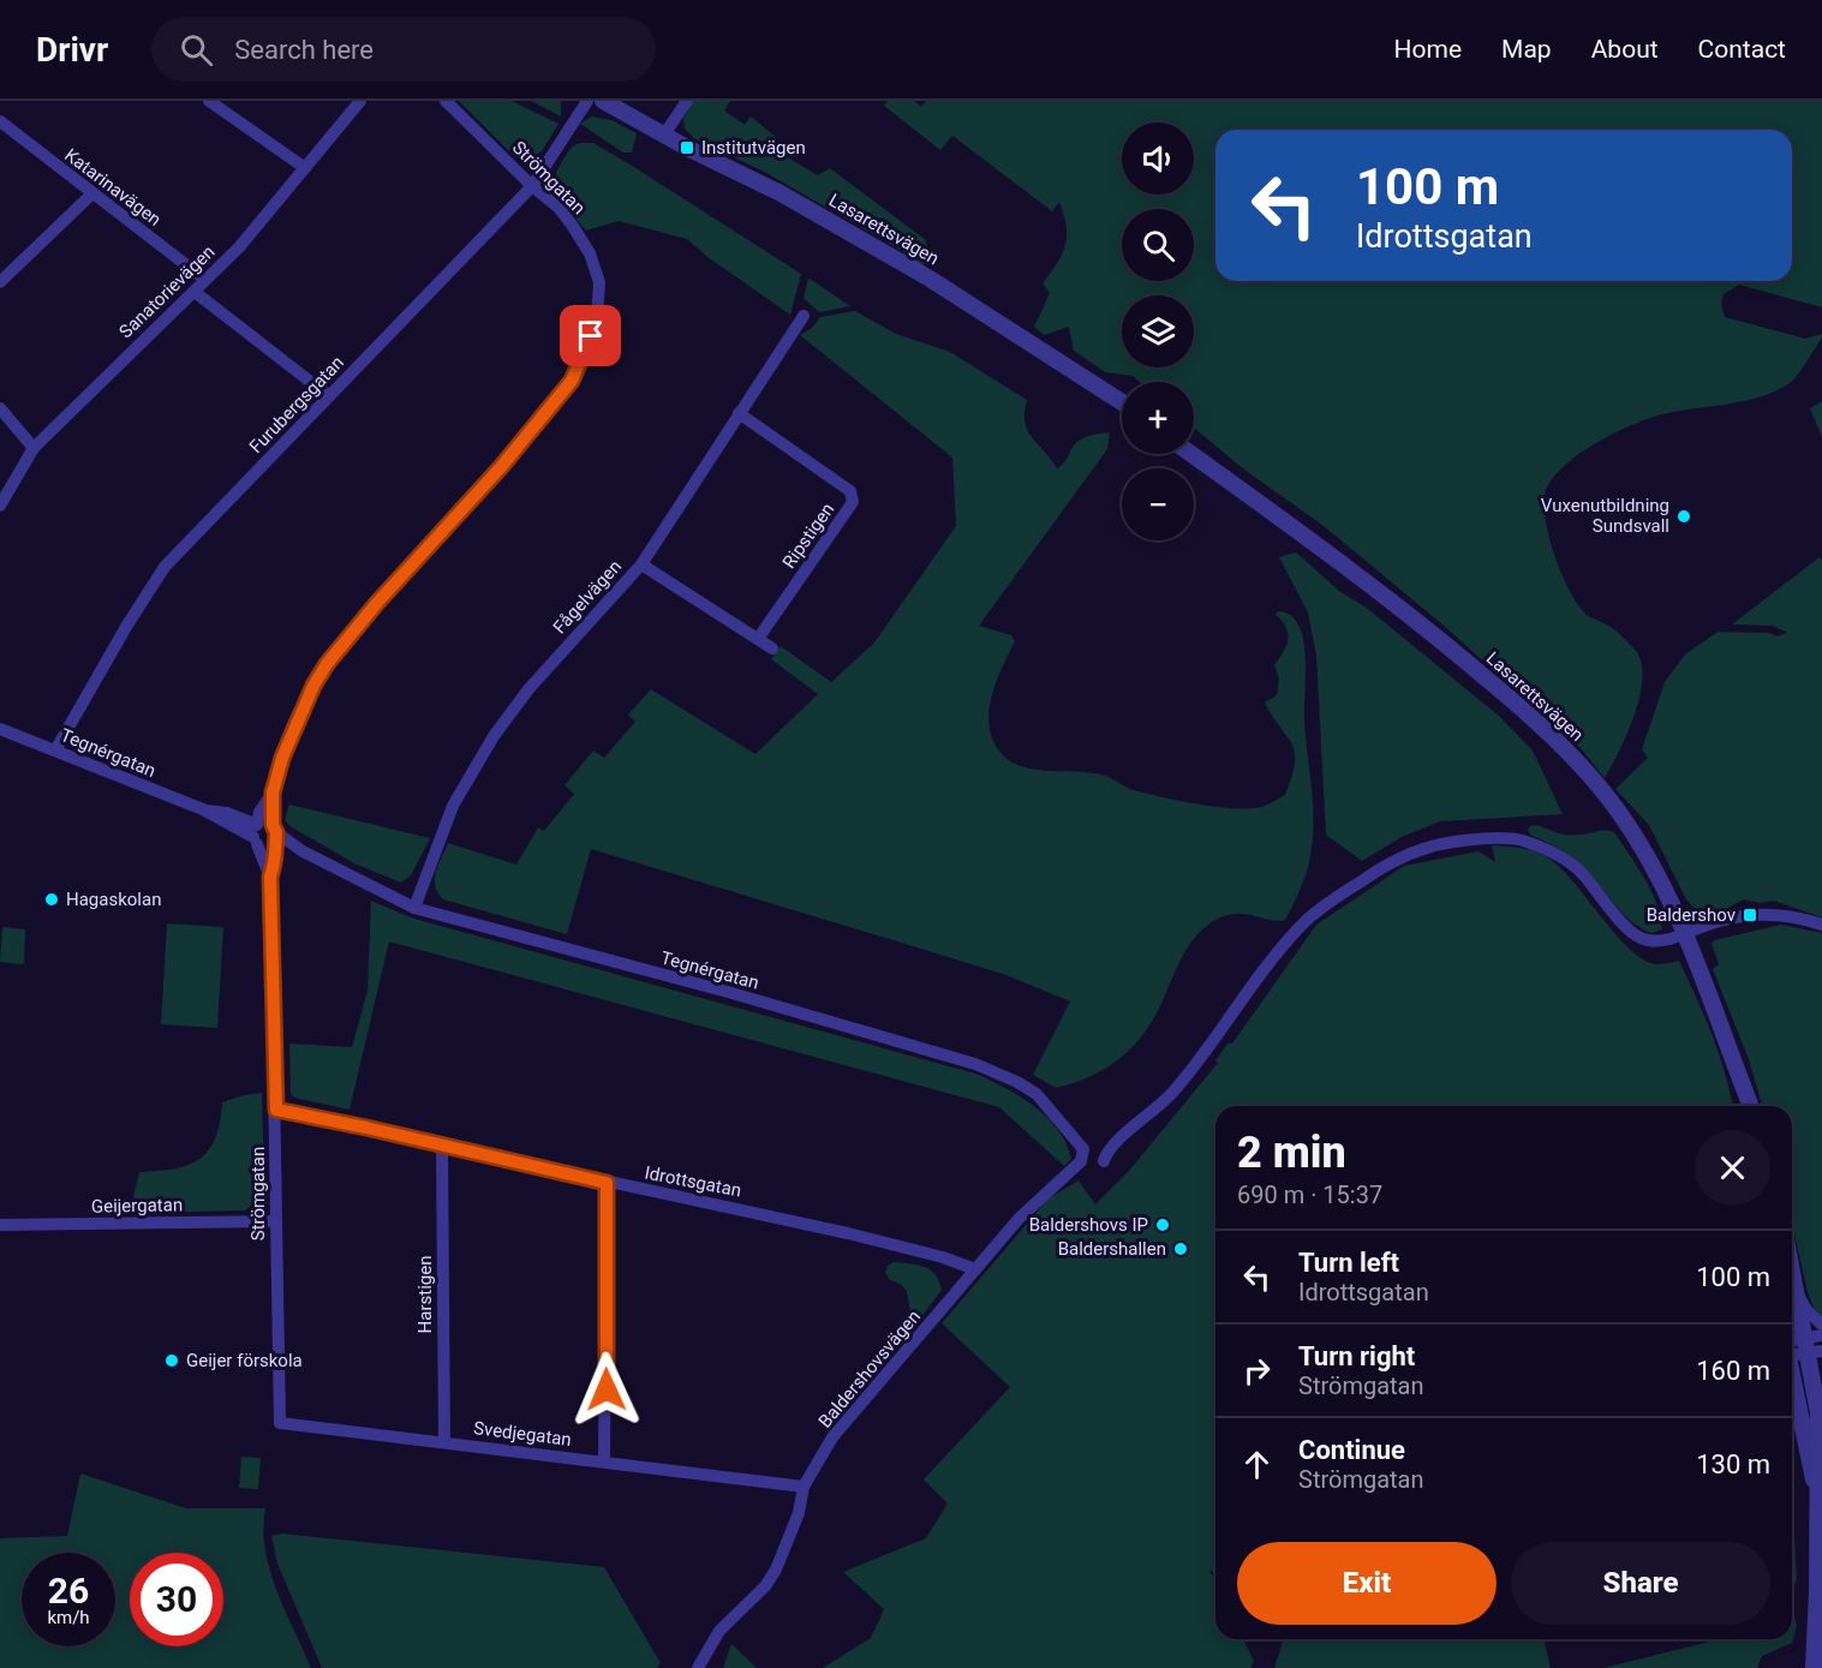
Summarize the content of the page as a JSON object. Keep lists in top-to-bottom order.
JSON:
{
  "streets": {
    "street": [
      "Strömgatan",
      "Katarinavägen",
      "Lasarettsvägen",
      "Sanatorievägen",
      "Furubergsgatan",
      "Ripstigen",
      "Fågelvägen",
      "Tegnérgatan",
      "Idrottsgatan",
      "Geijergatan",
      "Harstigen",
      "Baldershovsvägen",
      "Svedjegatan"
    ]
  },
  "crossings": [
    ["Strömgatan", "Furubergsgatan"],
    ["Strömgatan", "Tegnérgatan"],
    ["Strömgatan", "Idrottsgatan"],
    ["Strömgatan", "Geijergatan"],
    ["Strömgatan", "Svedjegatan"],
    ["Katarinavägen", "Sanatorievägen"],
    ["Furubergsgatan", "Tegnérgatan"],
    ["Ripstigen", "Fågelvägen"],
    ["Fågelvägen", "Tegnérgatan"],
    ["Tegnérgatan", "Baldershovsvägen"],
    ["Idrottsgatan", "Harstigen"],
    ["Idrottsgatan", "Baldershovsvägen"],
    ["Harstigen", "Svedjegatan"],
    ["Baldershovsvägen", "Svedjegatan"]
  ],
  "places": {
    "transit": ["Institutvägen", "Baldershov"],
    "other": [
      "Vuxenutbildning Sundsvall",
      "Hagaskolan",
      "Baldershovs IP",
      "Baldershallen",
      "Geijer förskola"
    ]
  },
  "page": {
    "header": "Drivr",
    "search": "Search here",
    "nav": [
      "Home",
      "Map",
      "About",
      "Contact"
    ],
    "map_buttons": ["+", "−"],
    "turn": ["100 m", "Idrottsgatan"],
    "heading": ["2 min", "690 m · 15:37"],
    "list": [
      {
        "name": "Turn left",
        "note": "Idrottsgatan",
        "value": "100 m"
      },
      {
        "name": "Turn right",
        "note": "Strömgatan",
        "value": "160 m"
      },
      {
        "name": "Continue",
        "note": "Strömgatan",
        "value": "130 m"
      }
    ],
    "buttons": ["Exit", "Share"],
    "speed": "26 km/h",
    "limit": "30"
  }
}
